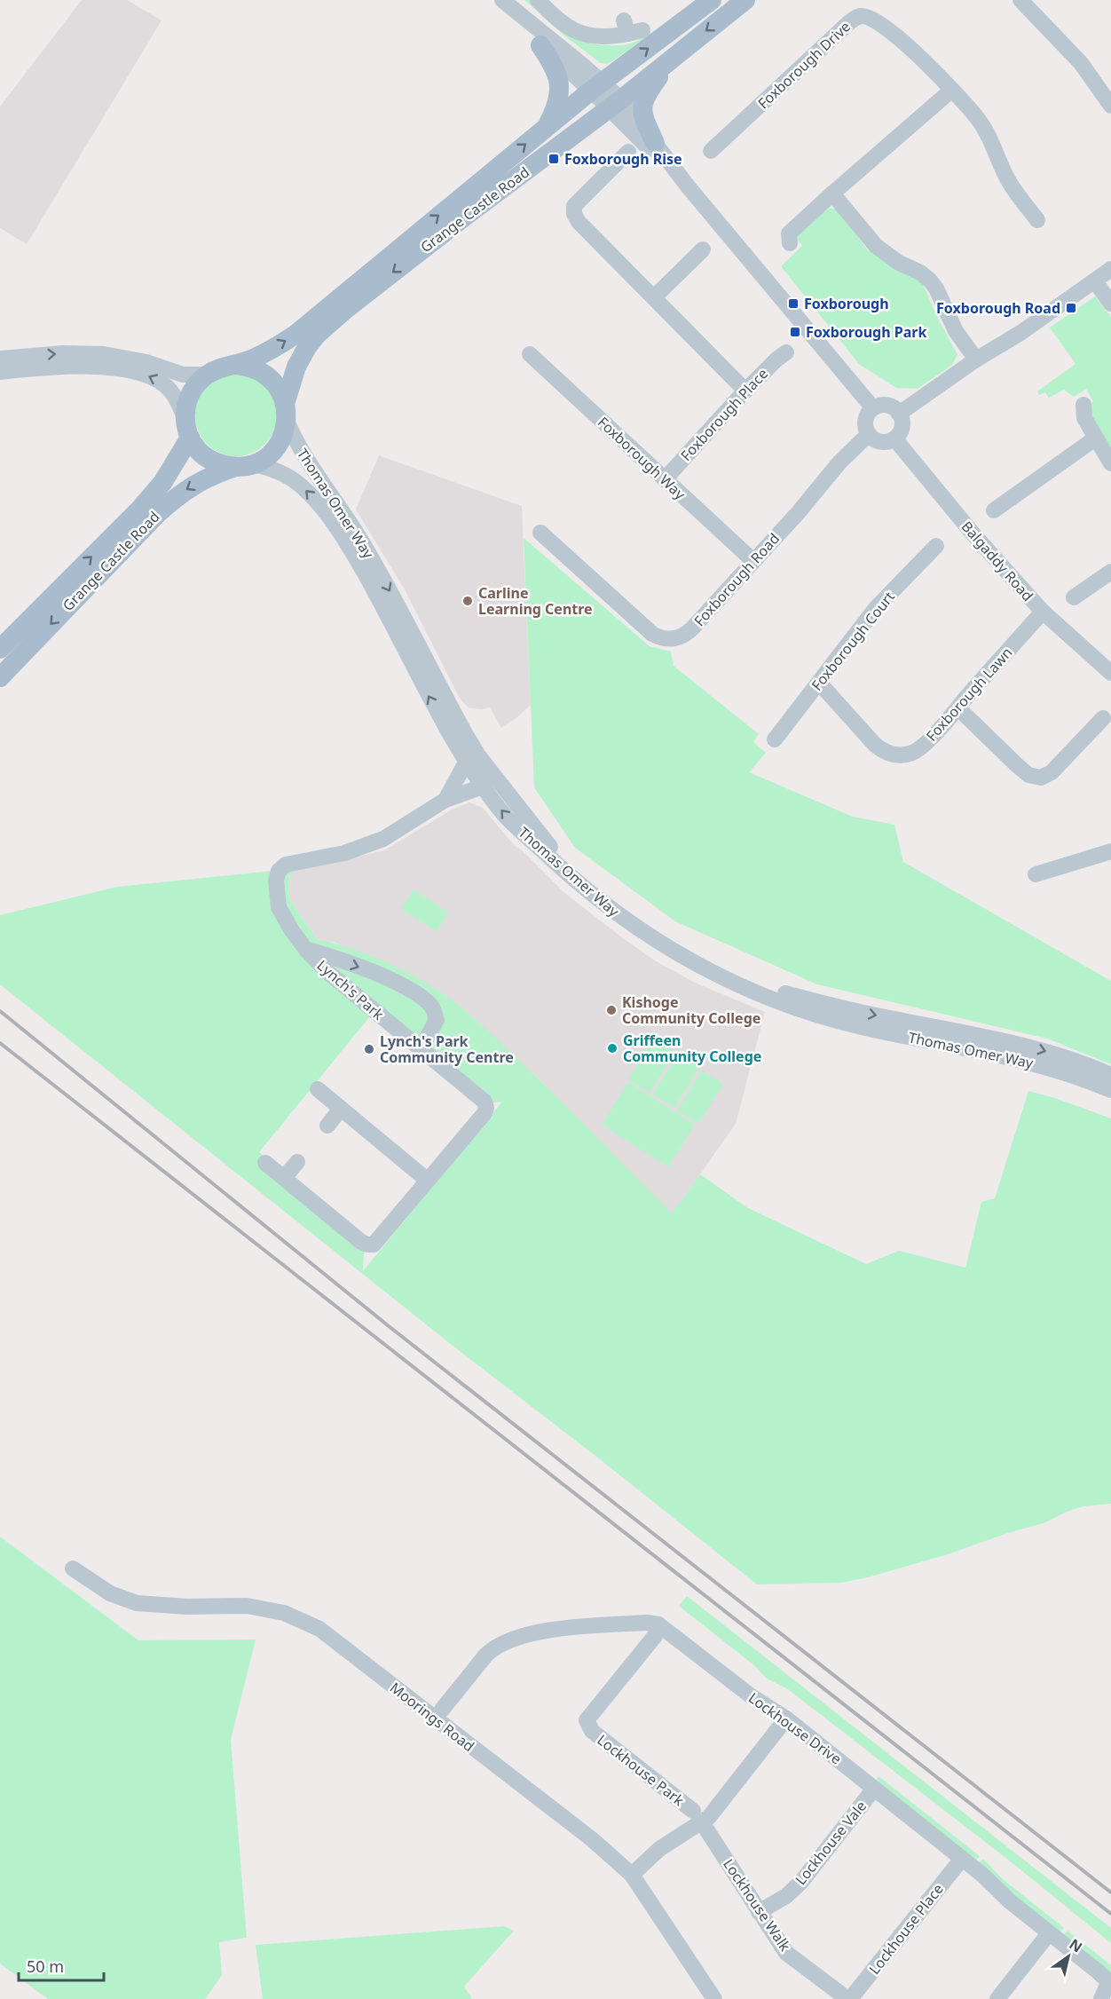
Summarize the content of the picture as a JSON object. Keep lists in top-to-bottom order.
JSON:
{
  "streets": {
    "main road": ["Grange Castle Road"],
    "street": [
      "Foxborough Drive",
      "Foxborough Place",
      "Foxborough Way",
      "Thomas Omer Way",
      "Balgaddy Road",
      "Foxborough Road",
      "Foxborough Court",
      "Foxborough Lawn",
      "Lynch's Park",
      "Moorings Road",
      "Lockhouse Drive",
      "Lockhouse Park",
      "Lockhouse Vale",
      "Lockhouse Walk",
      "Lockhouse Place"
    ]
  },
  "crossings": [
    ["Grange Castle Road", "Thomas Omer Way"],
    ["Foxborough Place", "Foxborough Way"],
    ["Foxborough Way", "Foxborough Road"],
    ["Balgaddy Road", "Foxborough Road"],
    ["Balgaddy Road", "Foxborough Lawn"],
    ["Foxborough Court", "Foxborough Lawn"],
    ["Lockhouse Drive", "Lockhouse Park"],
    ["Lockhouse Drive", "Lockhouse Vale"],
    ["Lockhouse Drive", "Lockhouse Place"],
    ["Lockhouse Park", "Lockhouse Walk"],
    ["Lockhouse Vale", "Lockhouse Walk"],
    ["Lockhouse Walk", "Lockhouse Place"]
  ],
  "places": {
    "transit": [
      "Foxborough Rise",
      "Foxborough",
      "Foxborough Road",
      "Foxborough Park"
    ],
    "other": [
      "Carline Learning Centre",
      "Kishoge Community College",
      "Griffeen Community College",
      "Lynch's Park Community Centre"
    ]
  },
  "scale_bar": "50 m",
  "north": "top right"
}
